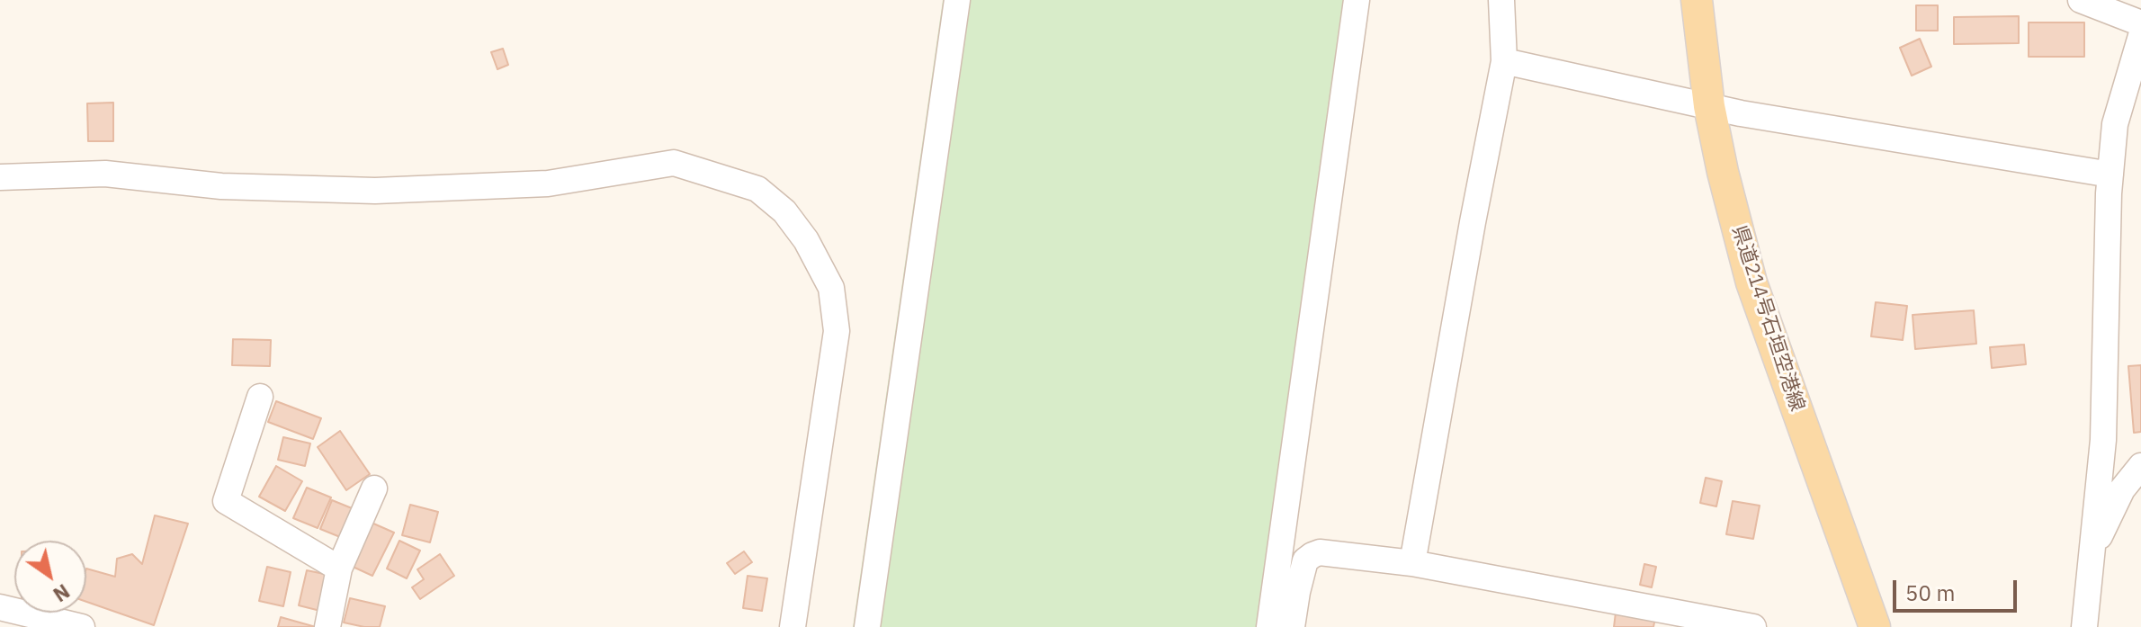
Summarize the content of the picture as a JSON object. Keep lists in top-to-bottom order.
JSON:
{
  "streets": {
    "main road": ["県道214号石垣空港線"]
  },
  "scale_bar": "50 m",
  "north": "bottom right"
}
